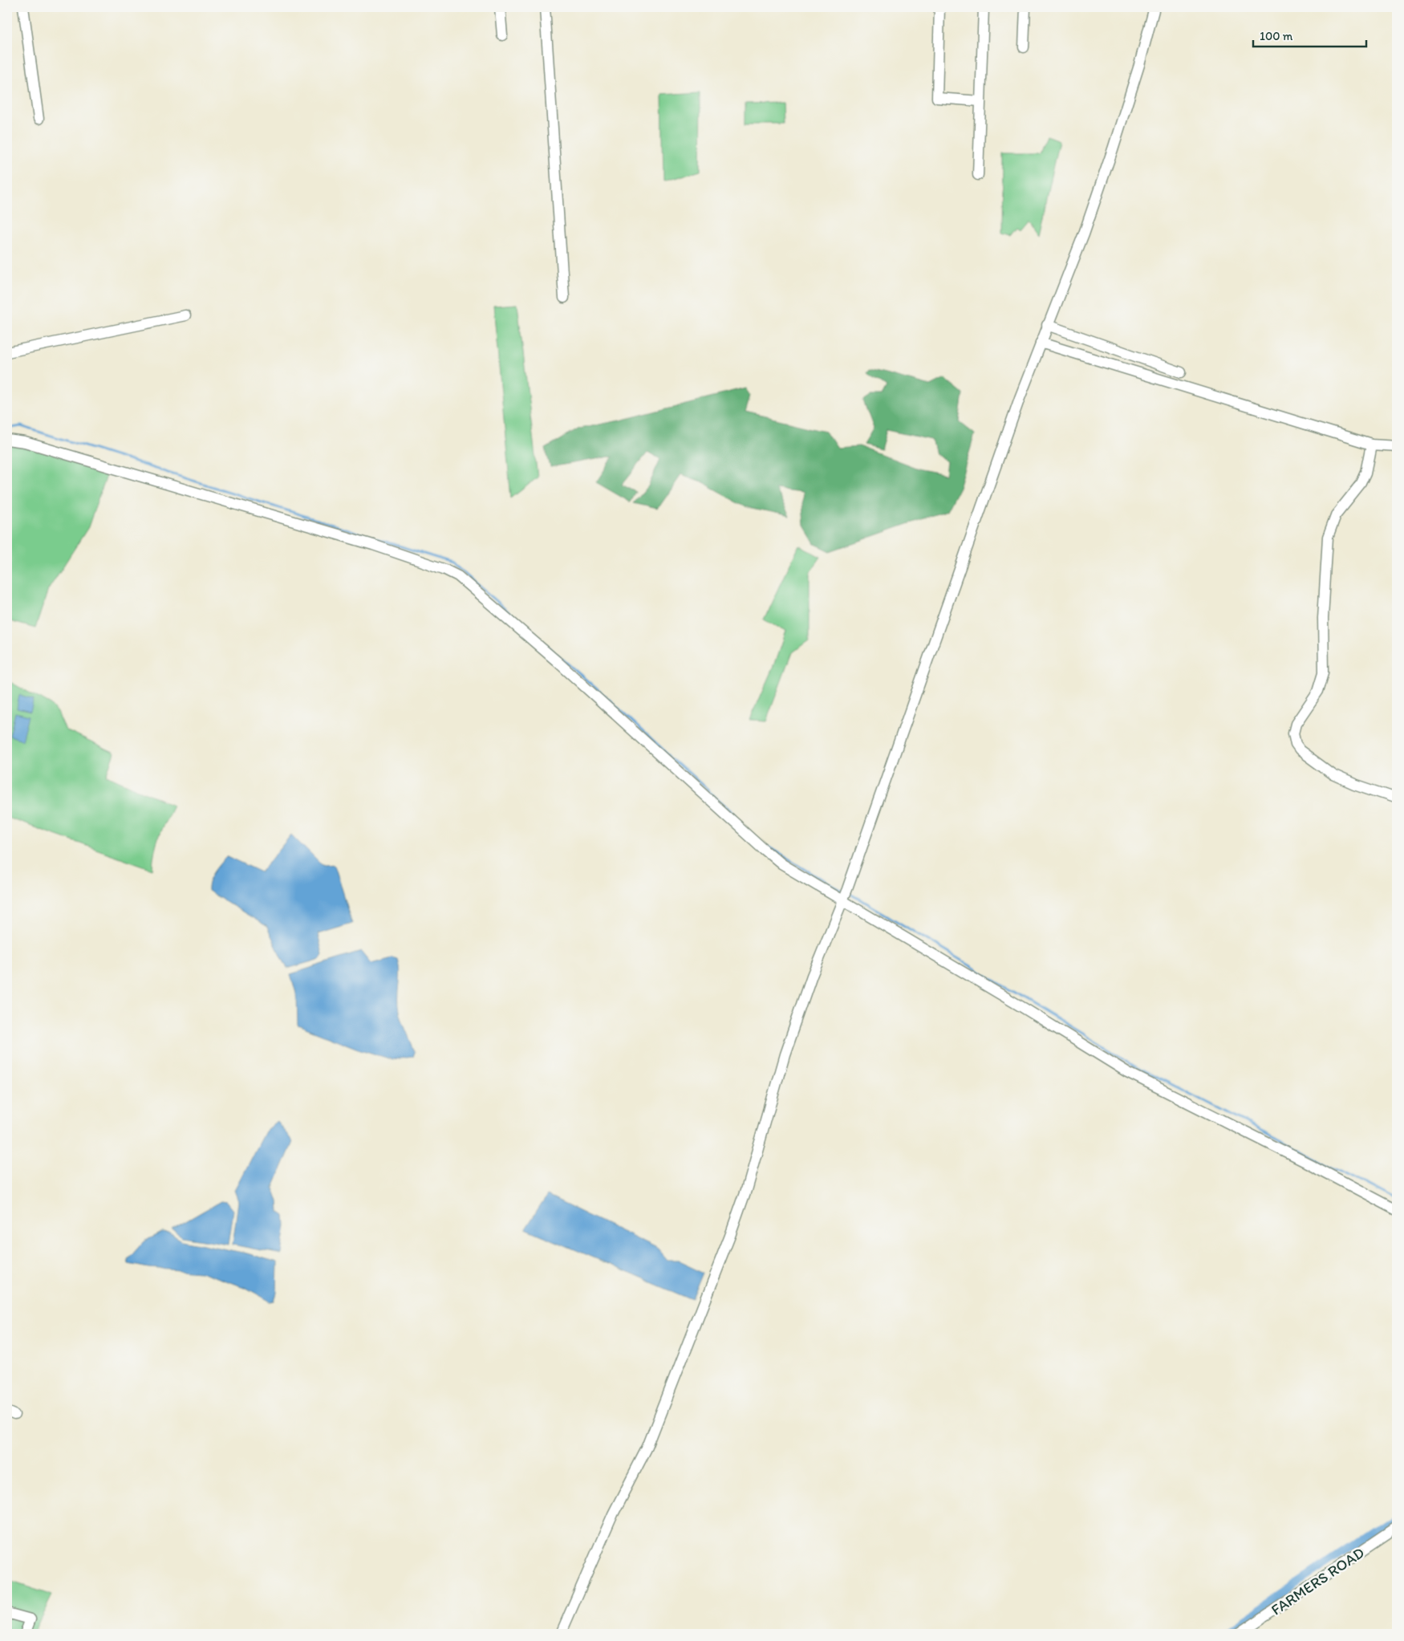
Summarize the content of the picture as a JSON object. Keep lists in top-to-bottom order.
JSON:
{
  "streets": {
    "street": ["FARMERS ROAD"]
  },
  "scale_bar": "100 m"
}
